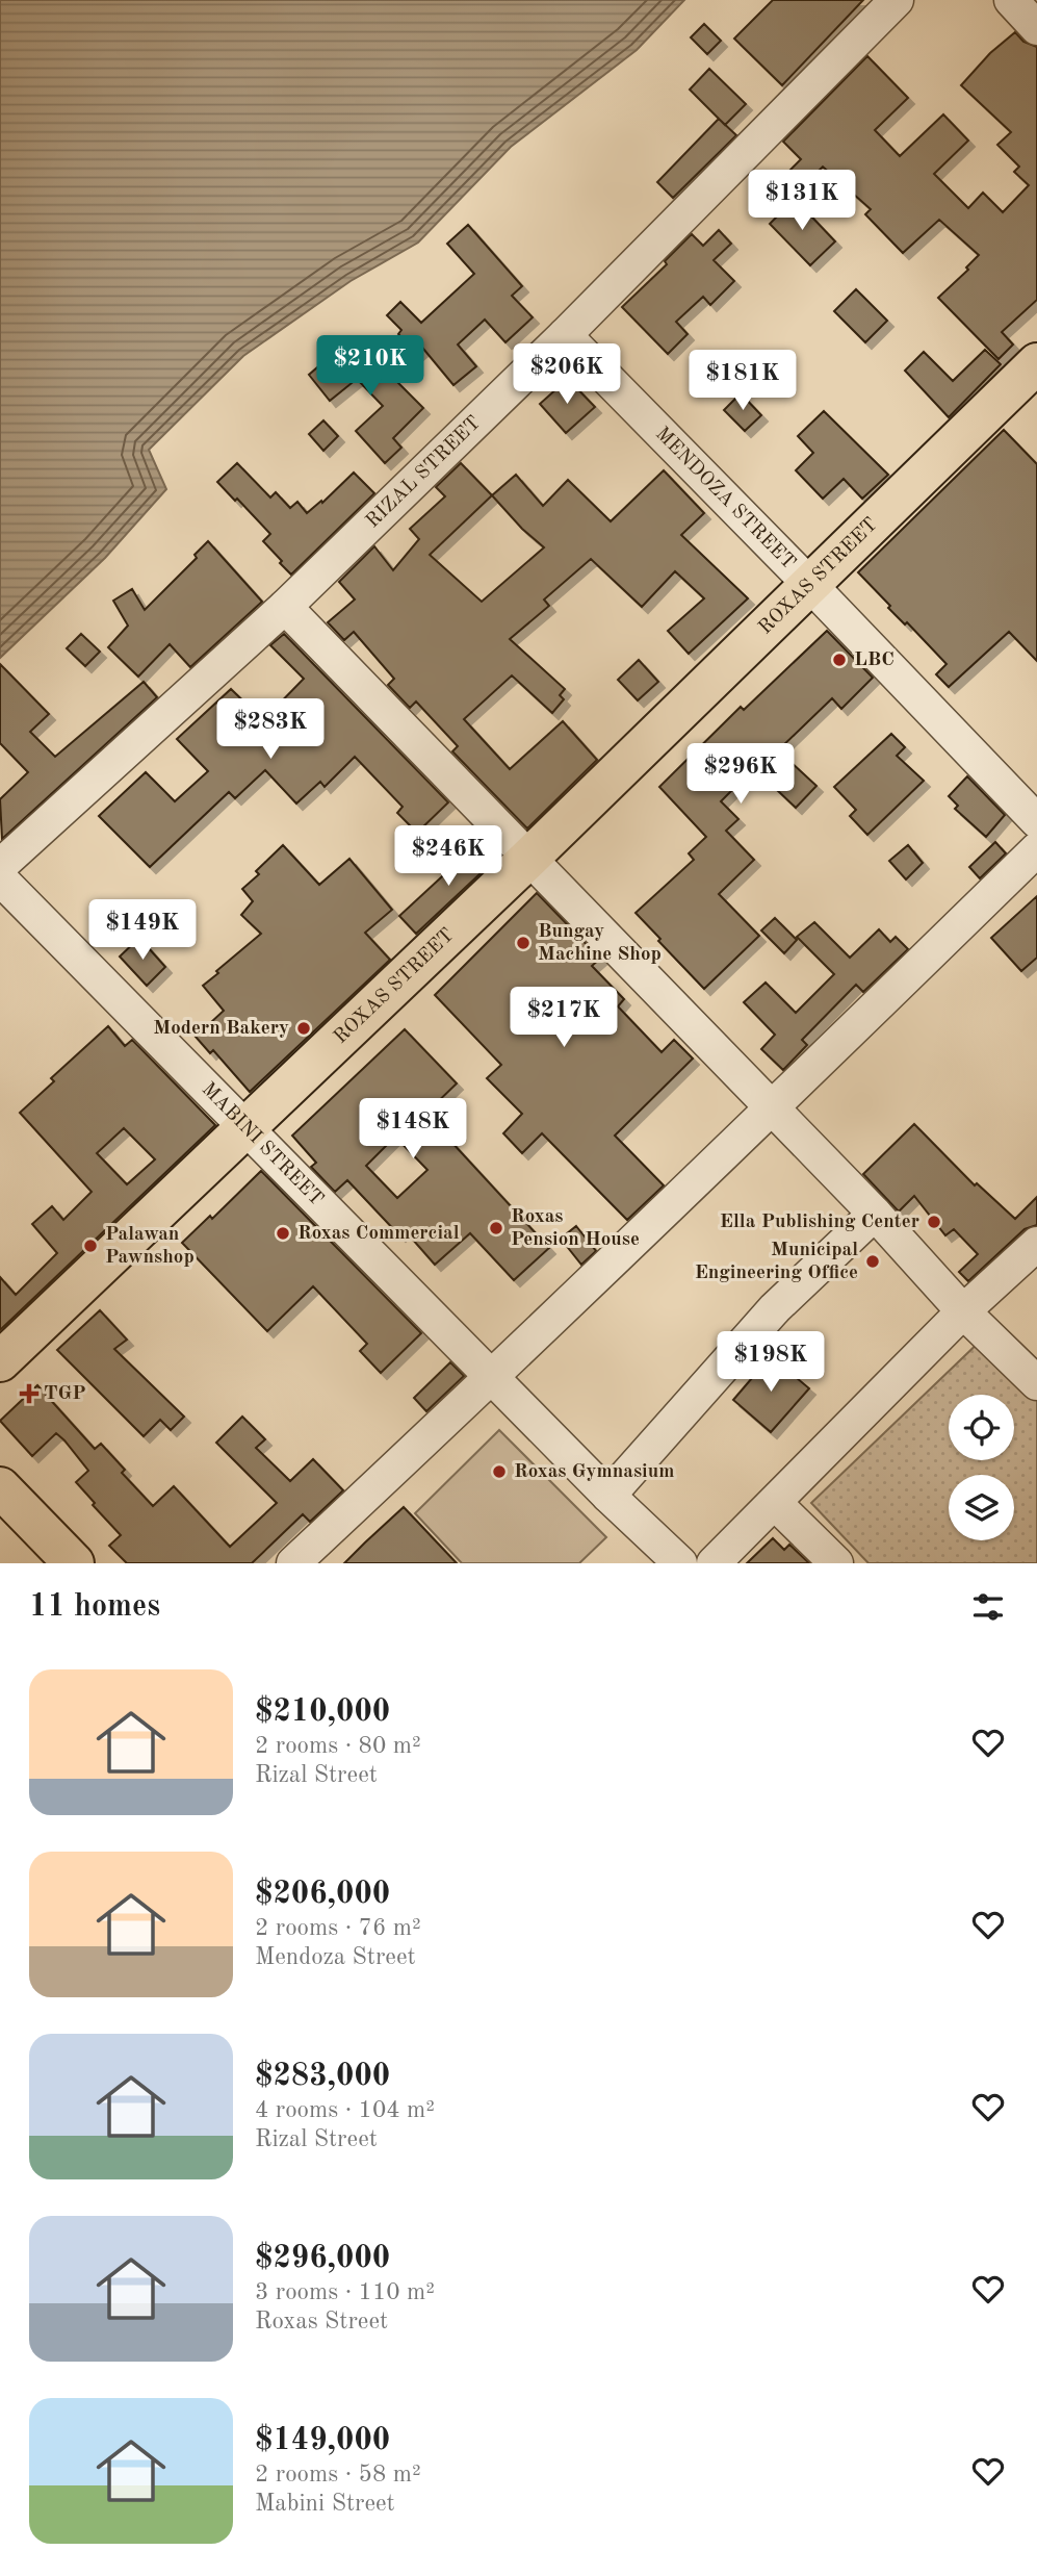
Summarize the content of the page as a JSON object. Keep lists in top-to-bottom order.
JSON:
{
  "streets": {
    "main road": ["ROXAS STREET"],
    "street": ["RIZAL STREET", "MENDOZA STREET", "MABINI STREET"]
  },
  "crossings": [
    ["RIZAL STREET", "MENDOZA STREET"],
    ["MENDOZA STREET", "ROXAS STREET"],
    ["ROXAS STREET", "MABINI STREET"]
  ],
  "places": {
    "other": [
      "LBC",
      "Bungay Machine Shop",
      "Modern Bakery",
      "Ella Publishing Center",
      "Roxas Pension House",
      "Roxas Commercial",
      "Palawan Pawnshop",
      "Municipal Engineering Office",
      "Roxas Gymnasium"
    ],
    "health": ["TGP"]
  },
  "page": {
    "price": [
      "$131K",
      "$210K",
      "$206K",
      "$181K",
      "$283K",
      "$296K",
      "$246K",
      "$149K",
      "$217K",
      "$148K",
      "$198K"
    ],
    "heading": "11 homes",
    "list": [
      {
        "name": "$210,000",
        "note": "2 rooms · 80 m² · Rizal Street"
      },
      {
        "name": "$206,000",
        "note": "2 rooms · 76 m² · Mendoza Street"
      },
      {
        "name": "$283,000",
        "note": "4 rooms · 104 m² · Rizal Street"
      },
      {
        "name": "$296,000",
        "note": "3 rooms · 110 m² · Roxas Street"
      },
      {
        "name": "$149,000",
        "note": "2 rooms · 58 m² · Mabini Street"
      }
    ]
  }
}
